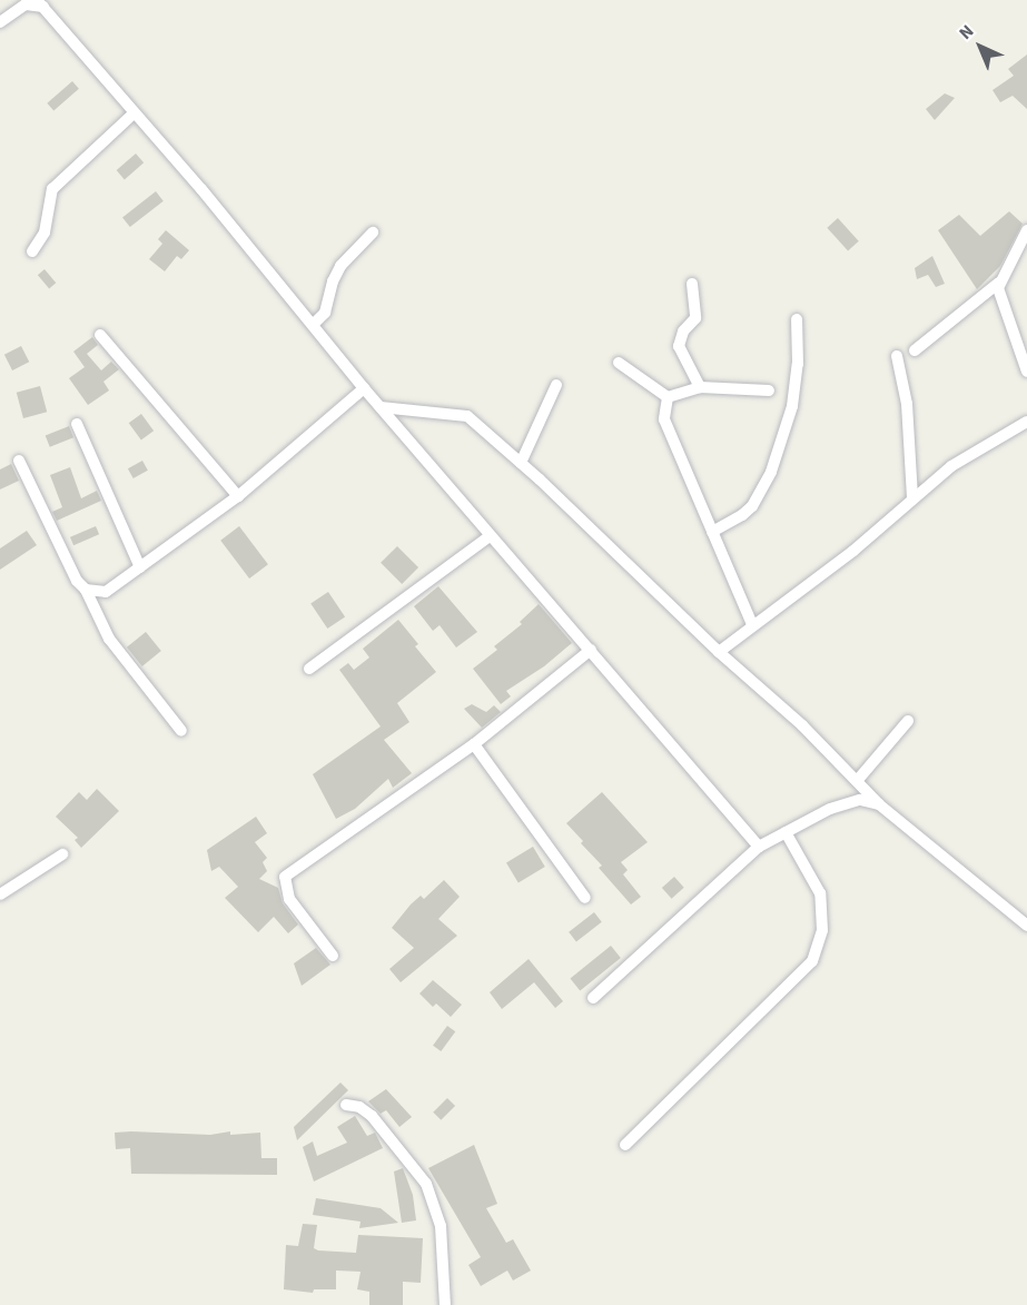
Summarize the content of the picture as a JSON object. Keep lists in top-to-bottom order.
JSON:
{
  "north": "top left"
}
